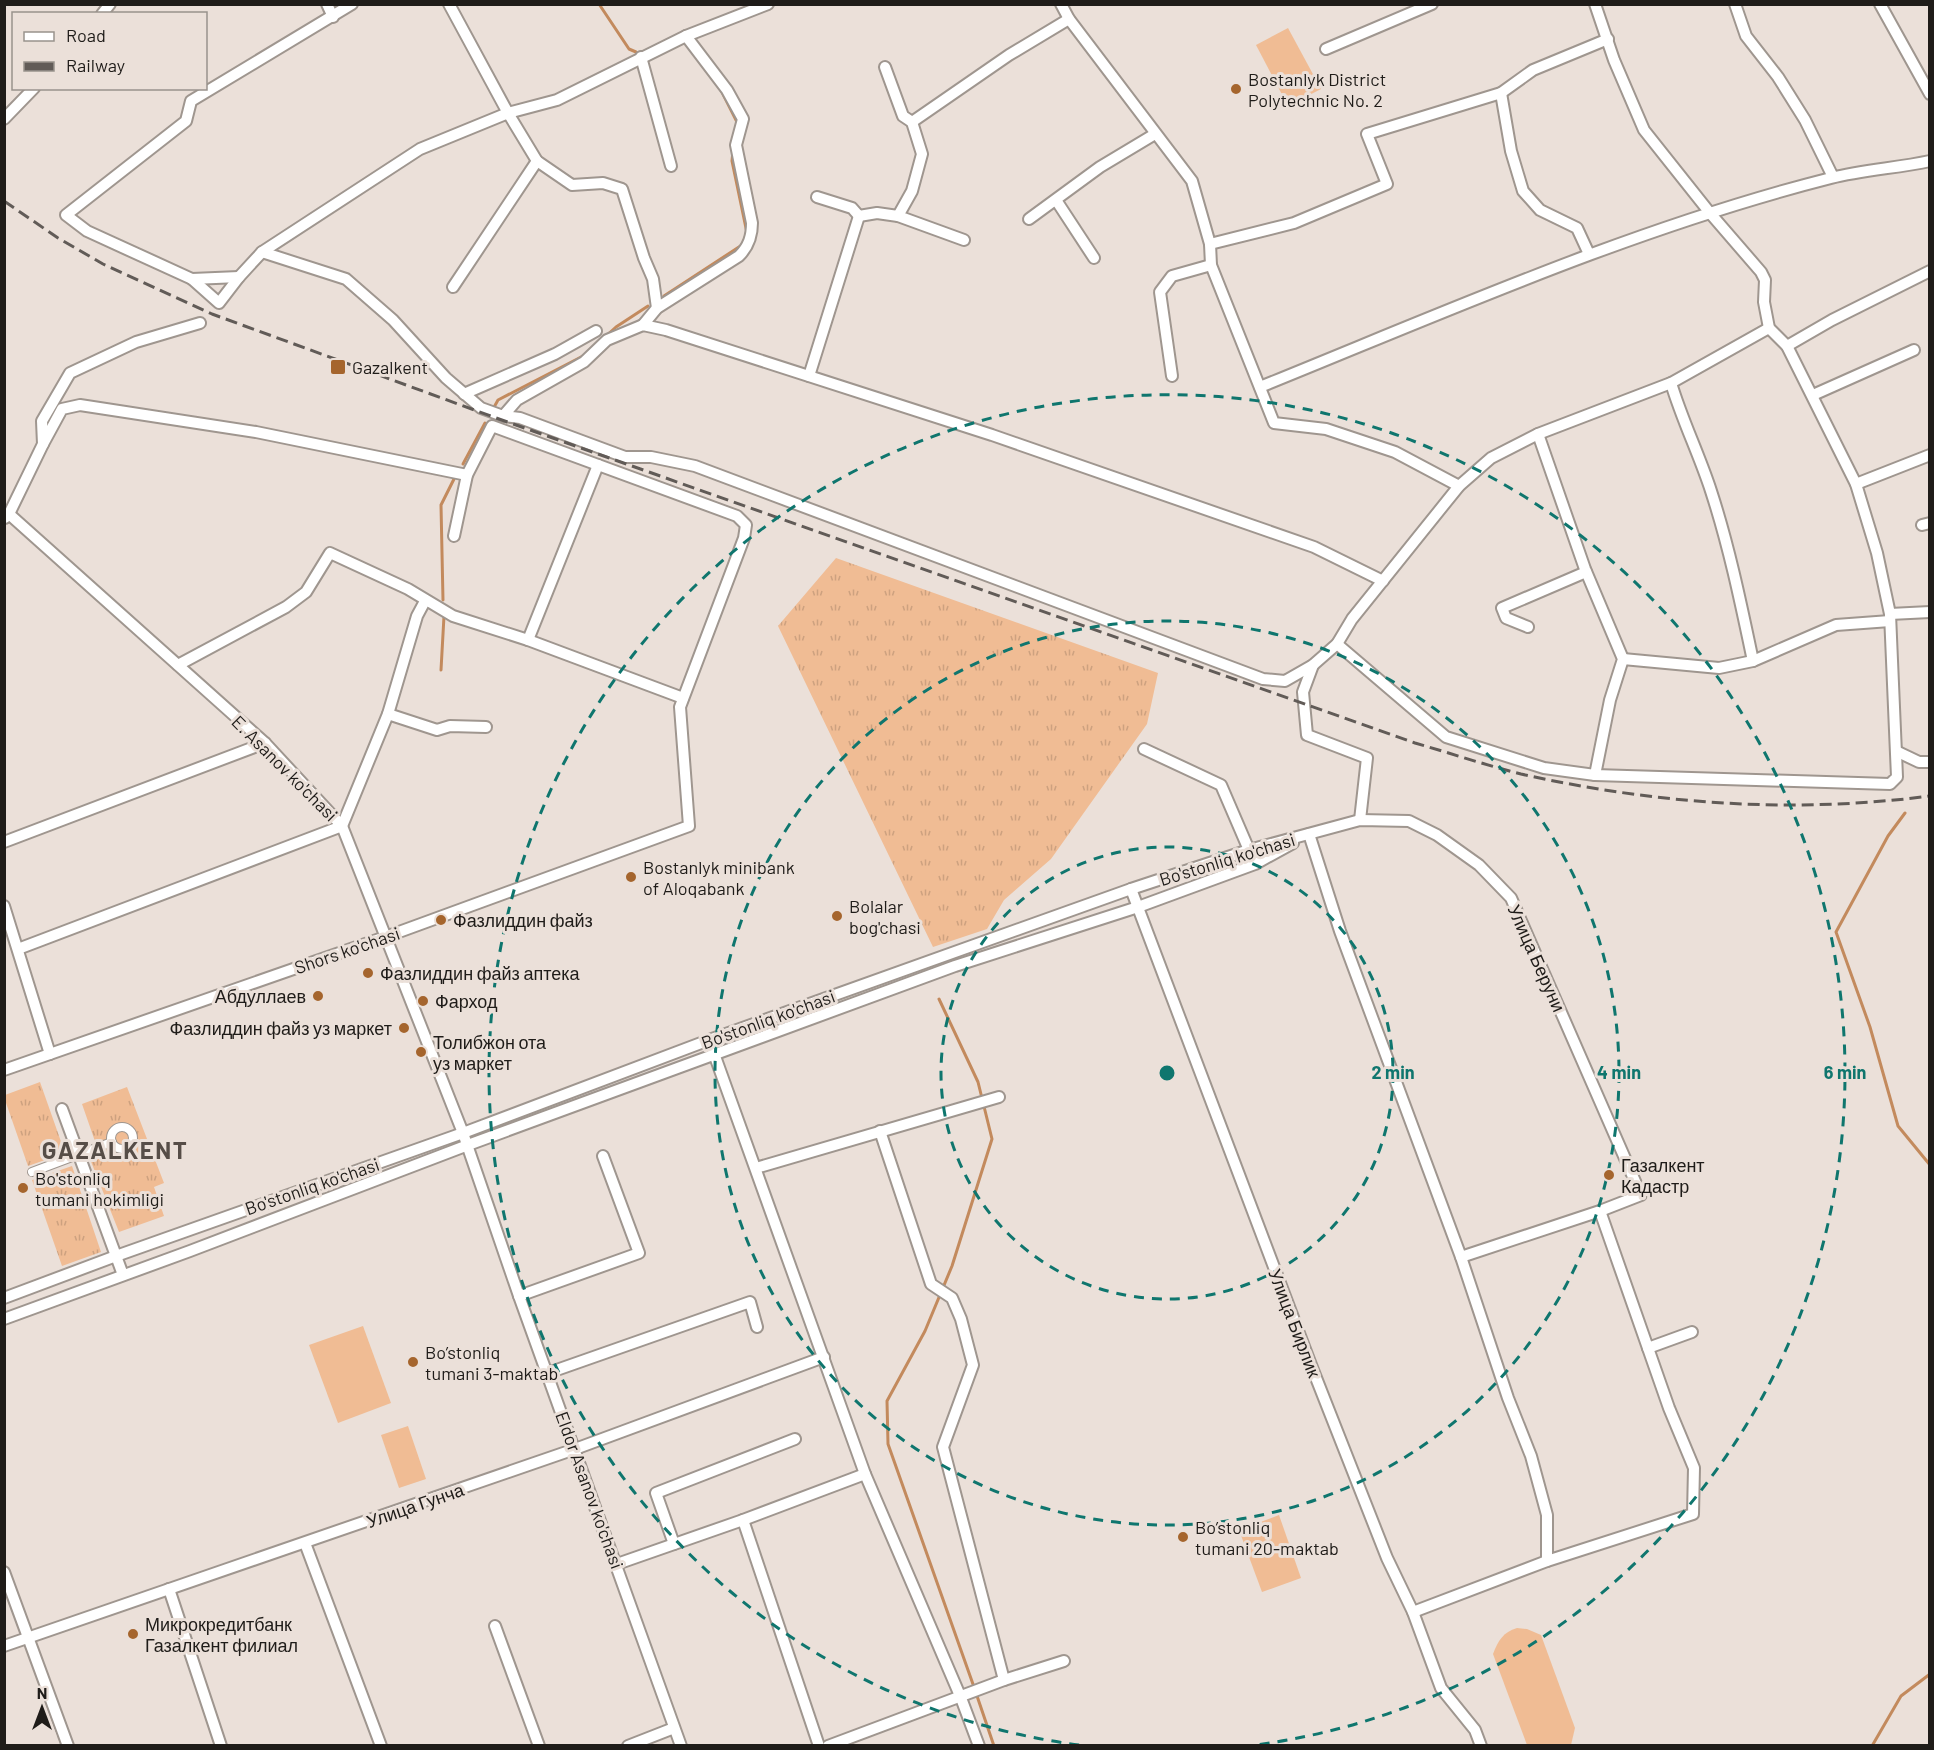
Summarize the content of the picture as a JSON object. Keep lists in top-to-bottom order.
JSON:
{
  "streets": {
    "street": [
      "E. Asanov ko'chasi",
      "Bo'stonliq ko'chasi",
      "Shors ko'chasi",
      "Улица Беруни",
      "Улица Бирлик",
      "Eldor Asanov ko'chasi",
      "Улица Гунча"
    ]
  },
  "crossings": [
    ["E. Asanov ko'chasi", "Bo'stonliq ko'chasi"],
    ["E. Asanov ko'chasi", "Shors ko'chasi"],
    ["E. Asanov ko'chasi", "Eldor Asanov ko'chasi"],
    ["Bo'stonliq ko'chasi", "Улица Беруни"],
    ["Bo'stonliq ko'chasi", "Улица Бирлик"],
    ["Bo'stonliq ko'chasi", "Eldor Asanov ko'chasi"],
    ["Eldor Asanov ko'chasi", "Улица Гунча"]
  ],
  "districts": ["GAZALKENT"],
  "places": {
    "other": [
      "Bostanlyk District Polytechnic No. 2",
      "Bostanlyk minibank of Aloqabank",
      "Bolalar bog'chasi",
      "Фазлиддин файз",
      "Фазлиддин файз аптека",
      "Абдуллаев",
      "Фарход",
      "Фазлиддин файз уз маркет",
      "Толибжон ота уз маркет",
      "Газалкент Кадастр",
      "Bo'stonliq tumani hokimligi",
      "Bo’stonliq tumani 3-maktab",
      "Bo’stonliq tumani 20-maktab",
      "Микрокредитбанк Газалкент филиал"
    ],
    "transit": ["Gazalkent"]
  },
  "legend": ["Road", "Railway"],
  "north": "top",
  "rings": ["2 min", "4 min", "6 min"]
}
